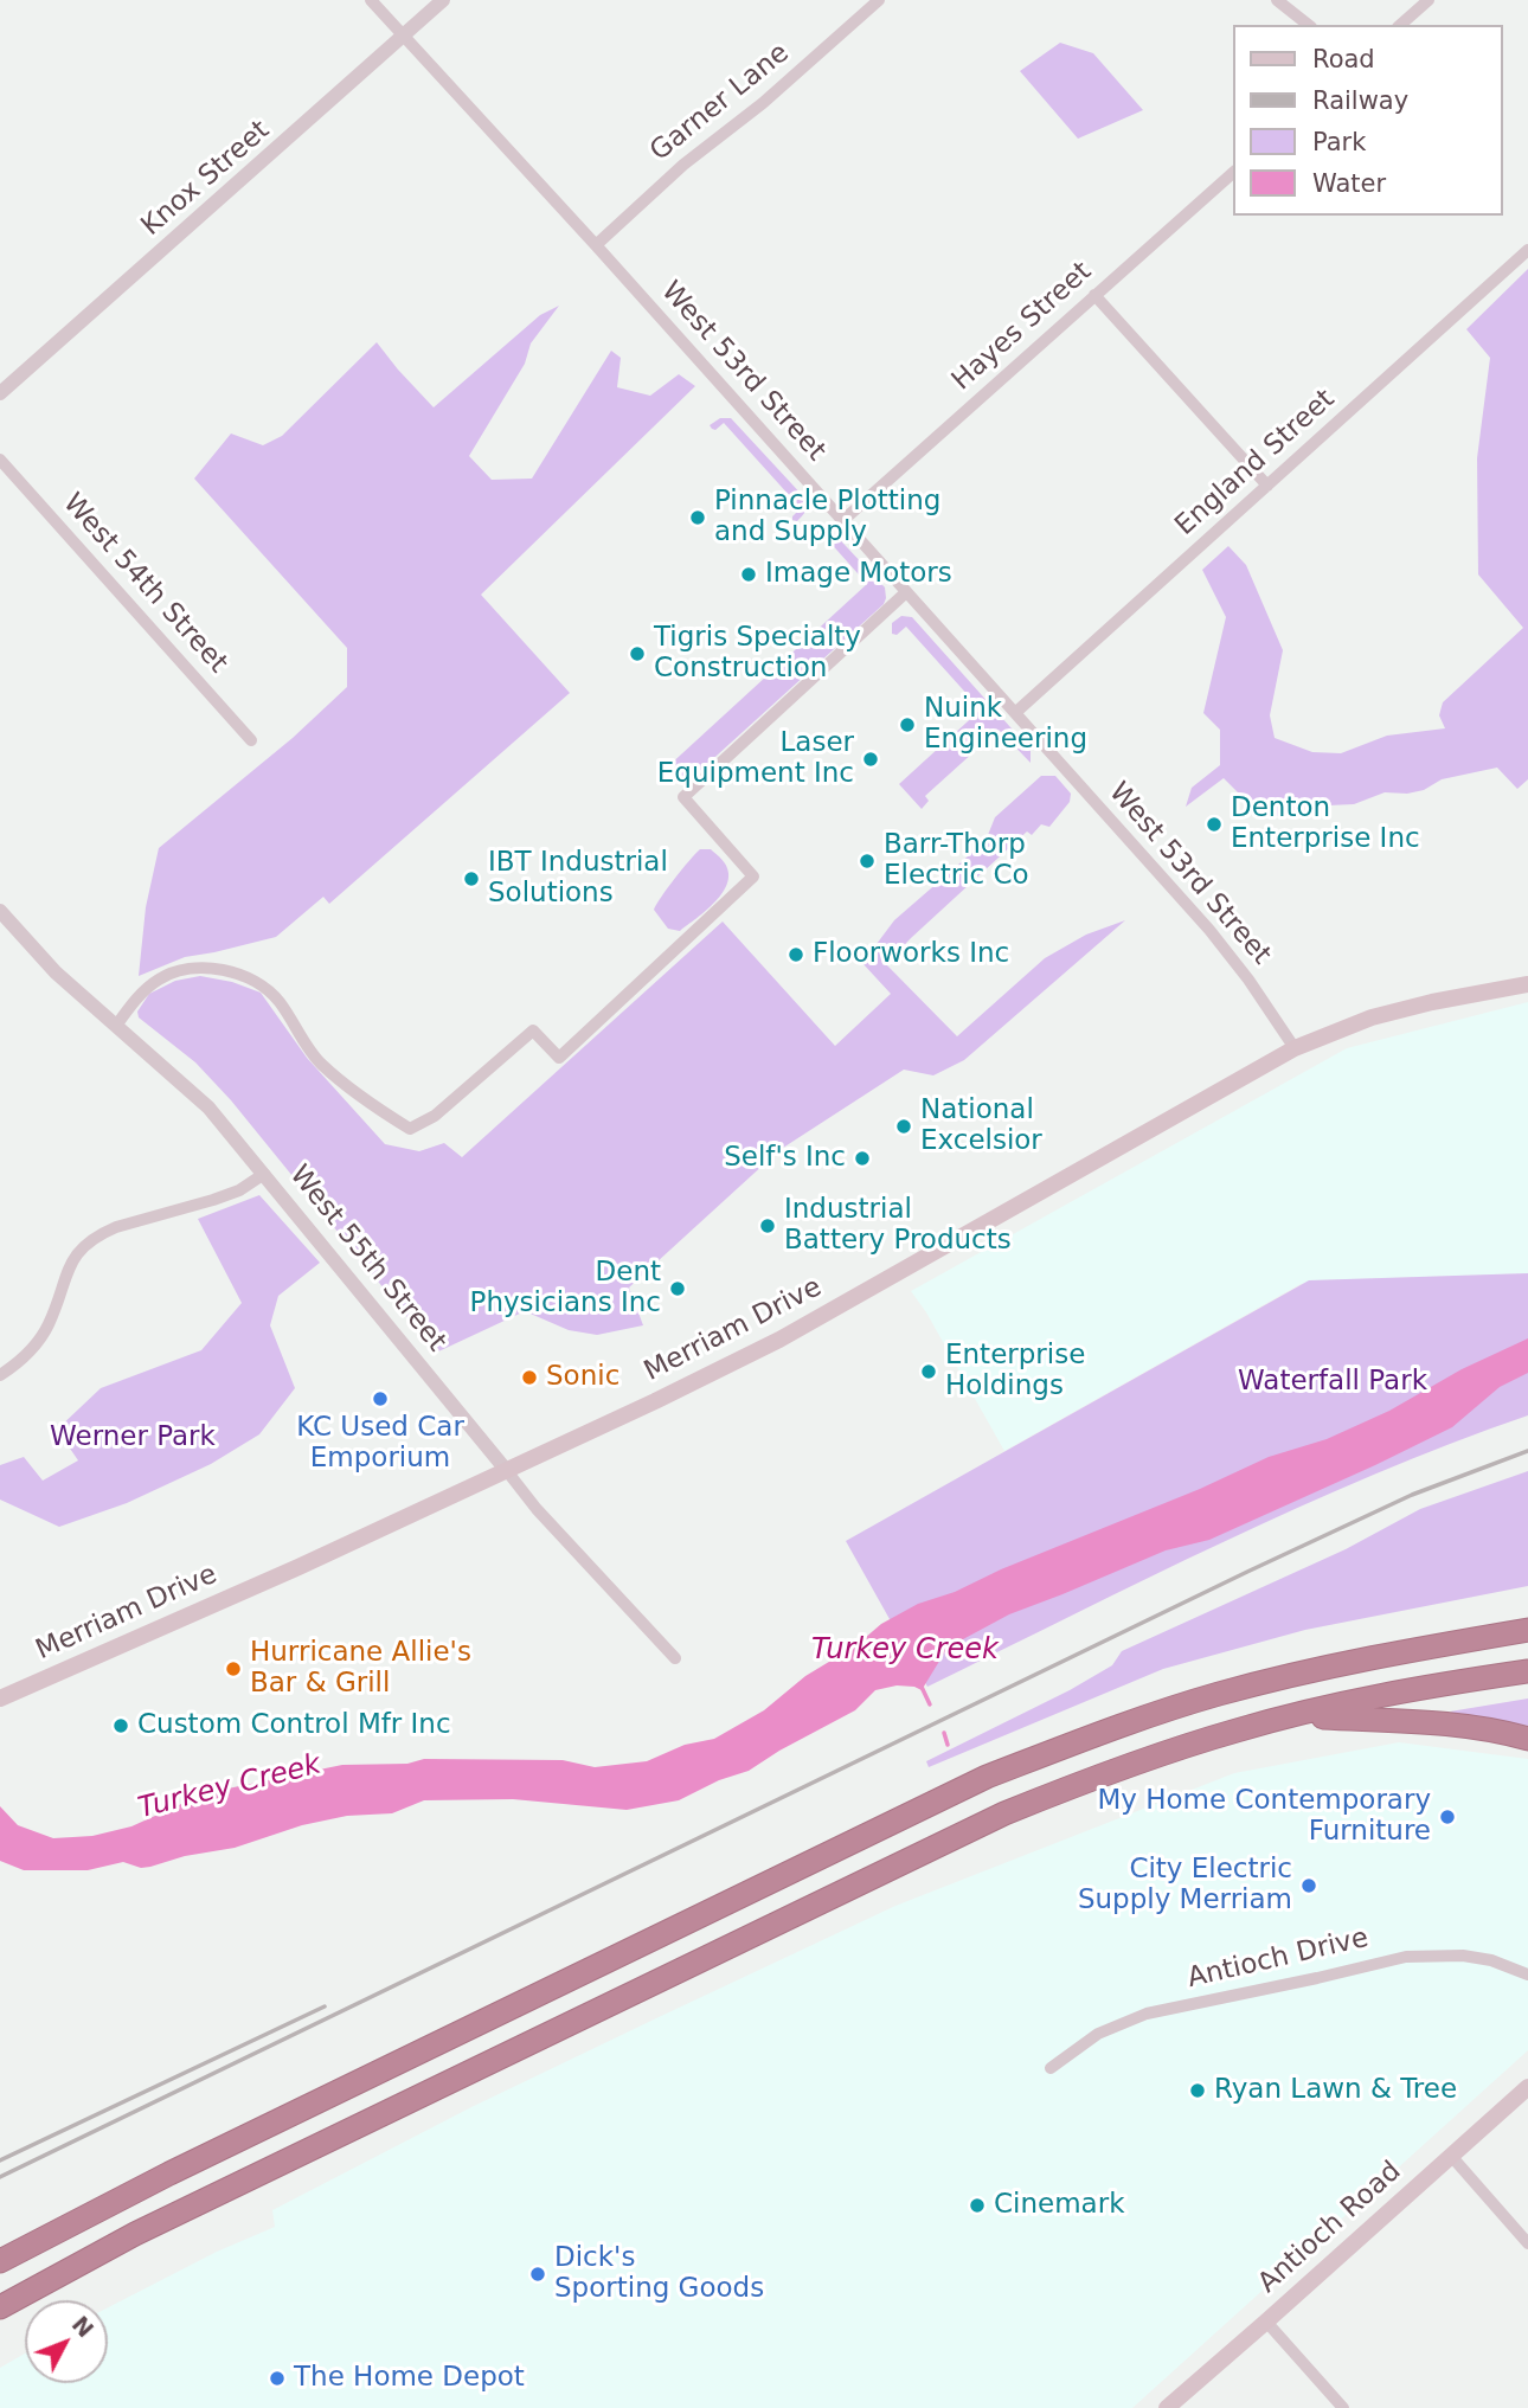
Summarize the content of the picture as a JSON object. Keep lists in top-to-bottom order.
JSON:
{
  "streets": {
    "main road": ["Merriam Drive", "Antioch Road"],
    "street": [
      "Garner Lane",
      "Knox Street",
      "Hayes Street",
      "West 53rd Street",
      "England Street",
      "West 54th Street",
      "West 55th Street",
      "Antioch Drive"
    ]
  },
  "crossings": [
    ["Garner Lane", "West 53rd Street"],
    ["Knox Street", "West 53rd Street"],
    ["Hayes Street", "West 53rd Street"],
    ["West 53rd Street", "England Street"],
    ["West 53rd Street", "Merriam Drive"],
    ["West 55th Street", "Merriam Drive"]
  ],
  "water": ["Turkey Creek"],
  "parks": ["Waterfall Park", "Werner Park"],
  "places": [
    "Pinnacle Plotting and Supply",
    "Image Motors",
    "Tigris Specialty Construction",
    "Nuink Engineering",
    "Laser Equipment Inc",
    "Denton Enterprise Inc",
    "Barr-Thorp Electric Co",
    "IBT Industrial Solutions",
    "Floorworks Inc",
    "National Excelsior",
    "Self's Inc",
    "Industrial Battery Products",
    "Dent Physicians Inc",
    "Enterprise Holdings",
    "Sonic",
    "KC Used Car Emporium",
    "Hurricane Allie's Bar & Grill",
    "Custom Control Mfr Inc",
    "My Home Contemporary Furniture",
    "City Electric Supply Merriam",
    "Ryan Lawn & Tree",
    "Cinemark",
    "Dick's Sporting Goods",
    "The Home Depot"
  ],
  "legend": [
    "Road",
    "Railway",
    "Park",
    "Water"
  ],
  "north": "top right"
}
